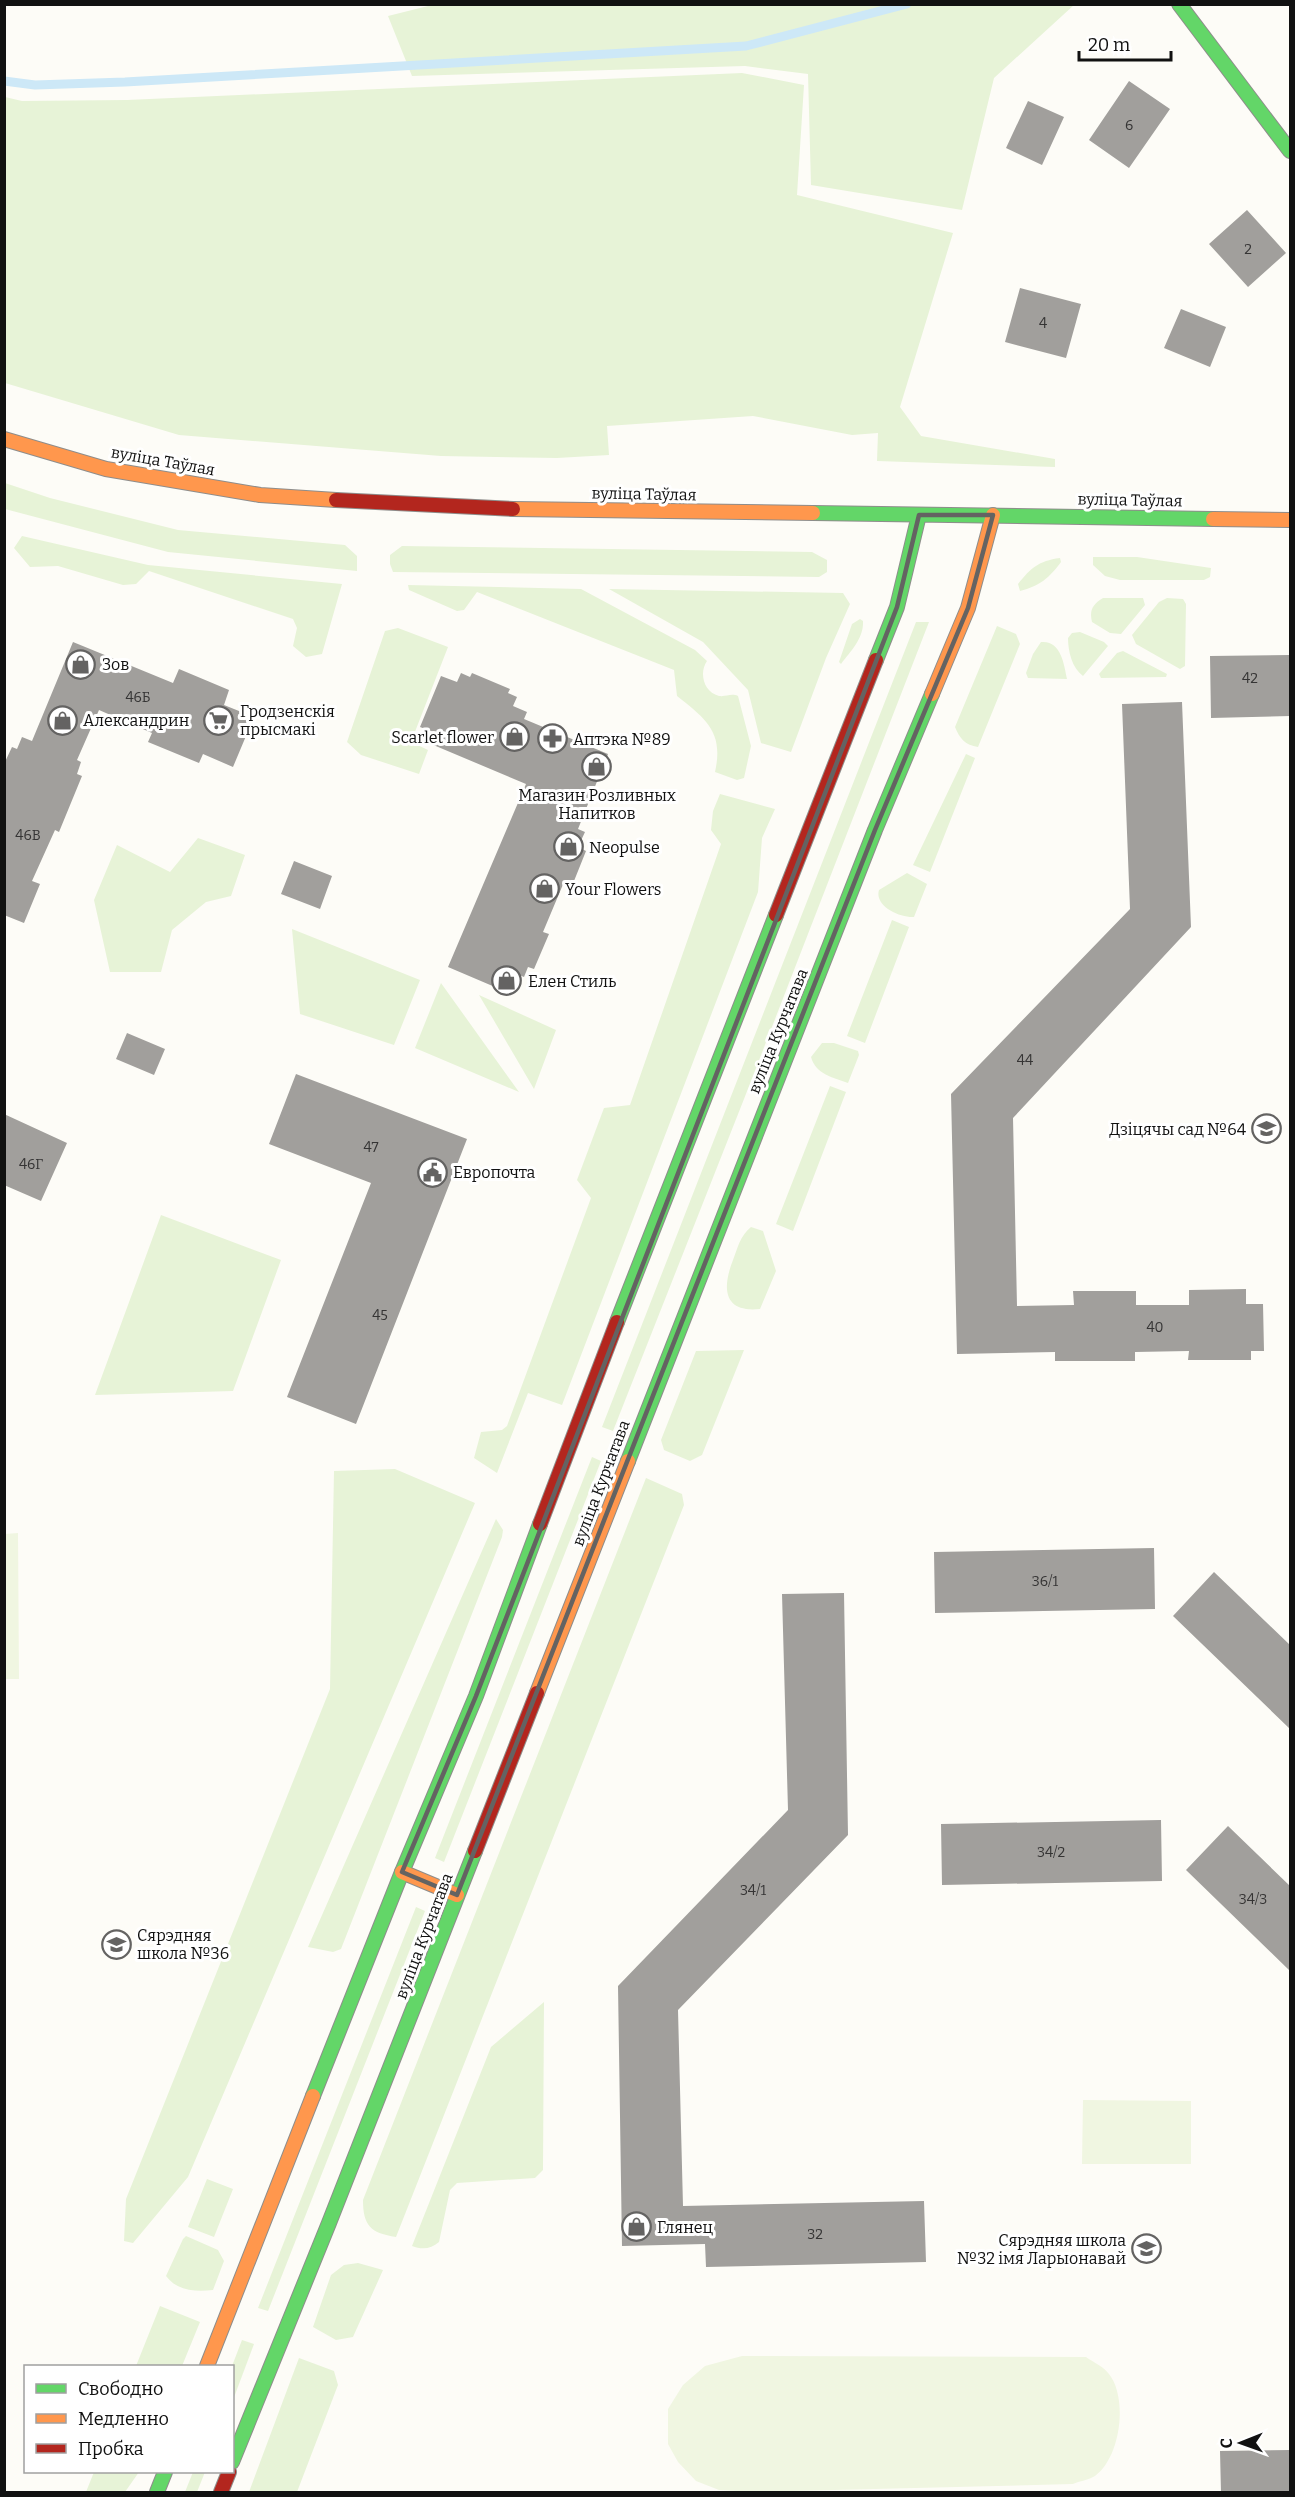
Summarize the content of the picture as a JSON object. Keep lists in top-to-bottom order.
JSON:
{
  "streets": {
    "main road": ["вуліца Таўлая", "вуліца Курчатава"]
  },
  "crossings": [
    ["вуліца Таўлая", "вуліца Курчатава"]
  ],
  "places": {
    "shop": [
      "Зов",
      "Александрин",
      "Scarlet flower",
      "Магазин Розливных Напитков",
      "Neopulse",
      "Your Flowers",
      "Елен Стиль",
      "Глянец"
    ],
    "supermarket": ["Гродзенскія прысмакі"],
    "pharmacy": ["Аптэка №89"],
    "school or university": ["Дзіцячы сад №64", "Сярэдняя школа №36", "Сярэдняя школа №32 імя Ларыонавай"],
    "public building": ["Европочта"]
  },
  "house_numbers": [
    "6",
    "2",
    "4",
    "42",
    "46Б",
    "46В",
    "44",
    "47",
    "46Г",
    "45",
    "40",
    "36/1",
    "34/2",
    "34/1",
    "34/3",
    "32"
  ],
  "legend": ["Свободно", "Медленно", "Пробка"],
  "scale_bar": "20 m",
  "north": "left"
}
